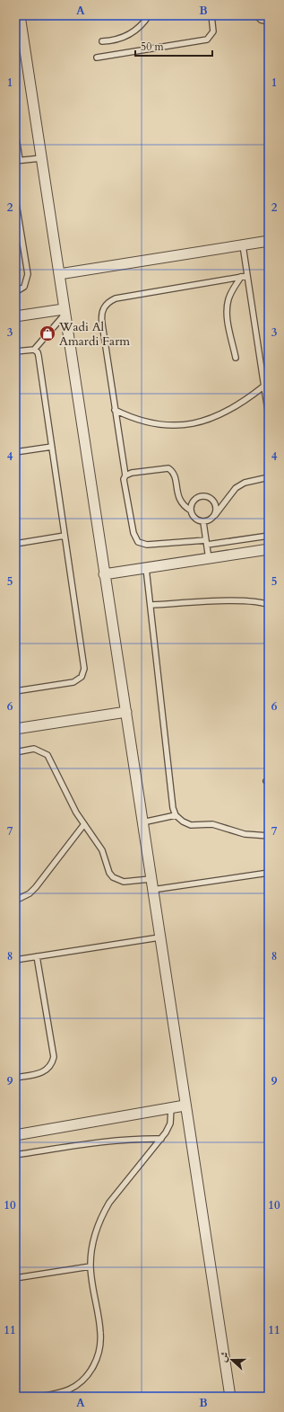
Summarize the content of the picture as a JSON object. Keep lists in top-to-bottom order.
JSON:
{
  "places": {
    "shop": ["Wadi Al Amardi Farm"]
  },
  "scale_bar": "50 m",
  "north": "left",
  "grid": {
    "columns": ["A", "B"],
    "rows": [
      "1",
      "2",
      "3",
      "4",
      "5",
      "6",
      "7",
      "8",
      "9",
      "10",
      "11"
    ]
  }
}
